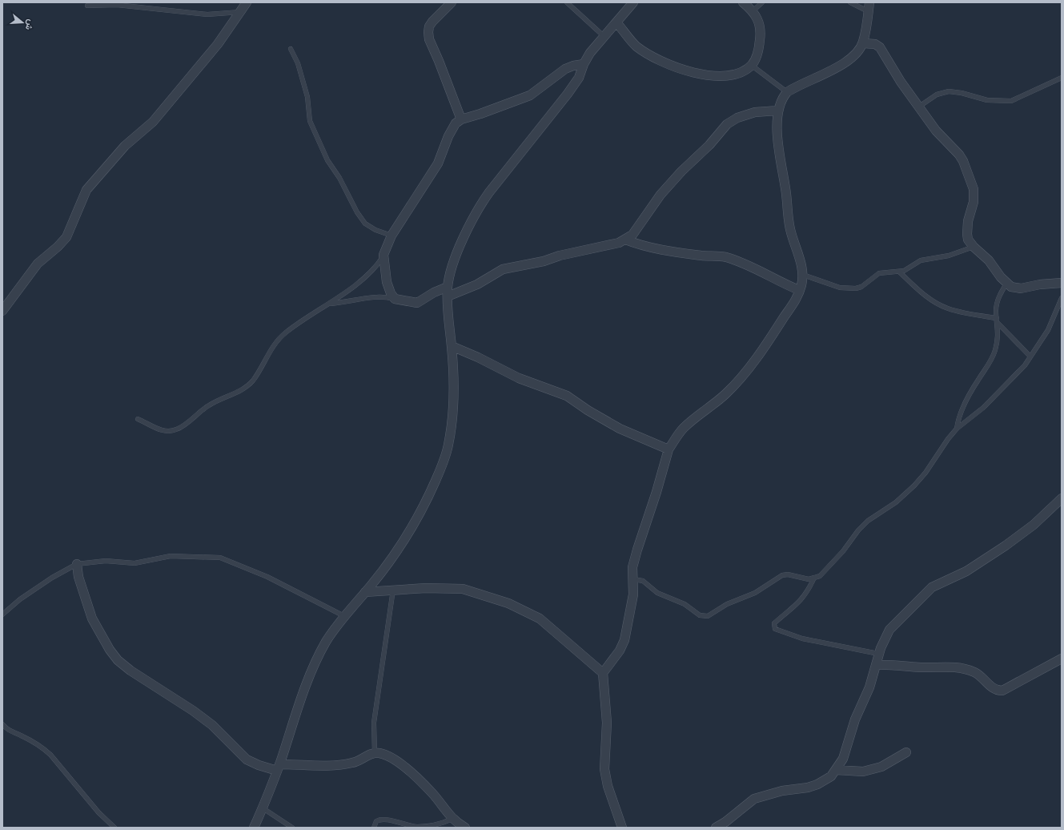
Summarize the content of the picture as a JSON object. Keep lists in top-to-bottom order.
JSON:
{
  "north": "right"
}
